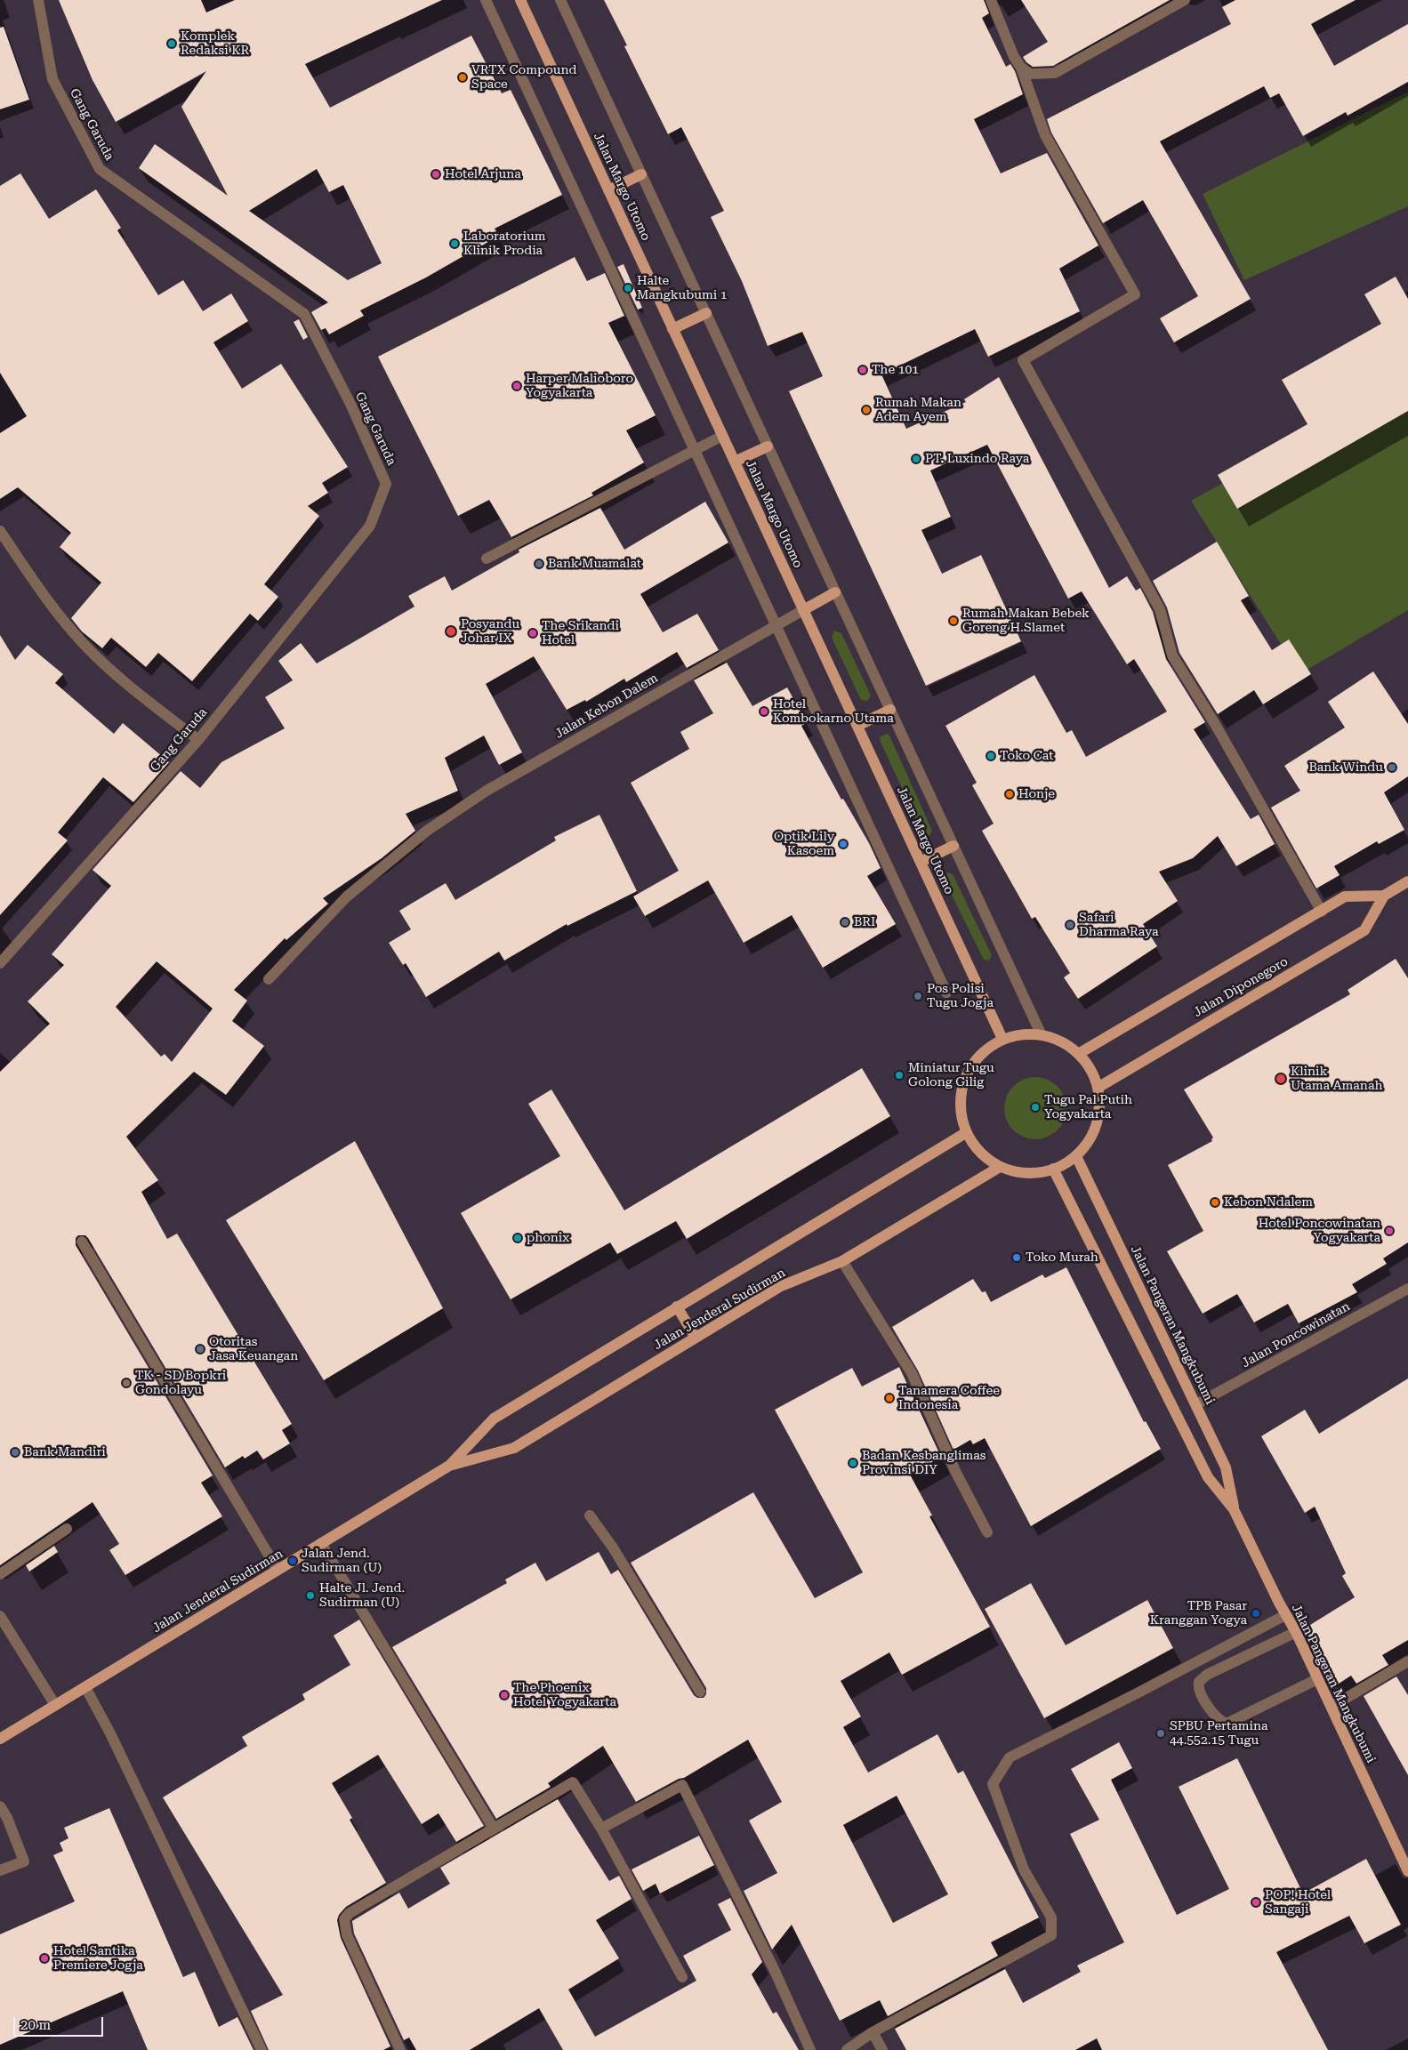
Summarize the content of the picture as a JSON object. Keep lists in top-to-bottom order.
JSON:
{
  "streets": {
    "main road": [
      "Jalan Margo Utomo",
      "Jalan Diponegoro",
      "Jalan Jenderal Sudirman",
      "Jalan Pangeran Mangkubumi"
    ],
    "street": ["Gang Garuda", "Jalan Kebon Dalem", "Jalan Poncowinatan"]
  },
  "crossings": [
    ["Jalan Margo Utomo", "Jalan Kebon Dalem"],
    ["Jalan Margo Utomo", "Jalan Diponegoro"],
    ["Jalan Margo Utomo", "Jalan Jenderal Sudirman"],
    ["Jalan Margo Utomo", "Jalan Pangeran Mangkubumi"],
    ["Jalan Diponegoro", "Jalan Jenderal Sudirman"],
    ["Jalan Diponegoro", "Jalan Pangeran Mangkubumi"],
    ["Jalan Jenderal Sudirman", "Jalan Pangeran Mangkubumi"],
    ["Jalan Pangeran Mangkubumi", "Jalan Poncowinatan"]
  ],
  "places": [
    "Komplek Redaksi KR",
    "VRTX Compound Space",
    "Hotel Arjuna",
    "Laboratorium Klinik Prodia",
    "Halte Mangkubumi 1",
    "The 101",
    "Harper Malioboro Yogyakarta",
    "Rumah Makan Adem Ayem",
    "PT. Luxindo Raya",
    "Bank Muamalat",
    "Rumah Makan Bebek Goreng H.Slamet",
    "Posyandu Johar IX",
    "The Srikandi Hotel",
    "Hotel Kombokarno Utama",
    "Toko Cat",
    "Bank Windu",
    "Honje",
    "Optik Lily Kasoem",
    "BRI",
    "Safari Dharma Raya",
    "Pos Polisi Tugu Jogja",
    "Miniatur Tugu Golong Gilig",
    "Klinik Utama Amanah",
    "Tugu Pal Putih Yogyakarta",
    "Kebon Ndalem",
    "Hotel Poncowinatan Yogyakarta",
    "phonix",
    "Toko Murah",
    "Otoritas Jasa Keuangan",
    "TK - SD Bopkri Gondolayu",
    "Tanamera Coffee Indonesia",
    "Bank Mandiri",
    "Badan Kesbanglimas Provinsi DIY",
    "Jalan Jend. Sudirman (U)",
    "Halte Jl. Jend. Sudirman (U)",
    "TPB Pasar Kranggan Yogya",
    "The Phoenix Hotel Yogyakarta",
    "SPBU Pertamina 44.552.15 Tugu",
    "POP! Hotel Sangaji",
    "Hotel Santika Premiere Jogja"
  ],
  "scale_bar": "20 m"
}
